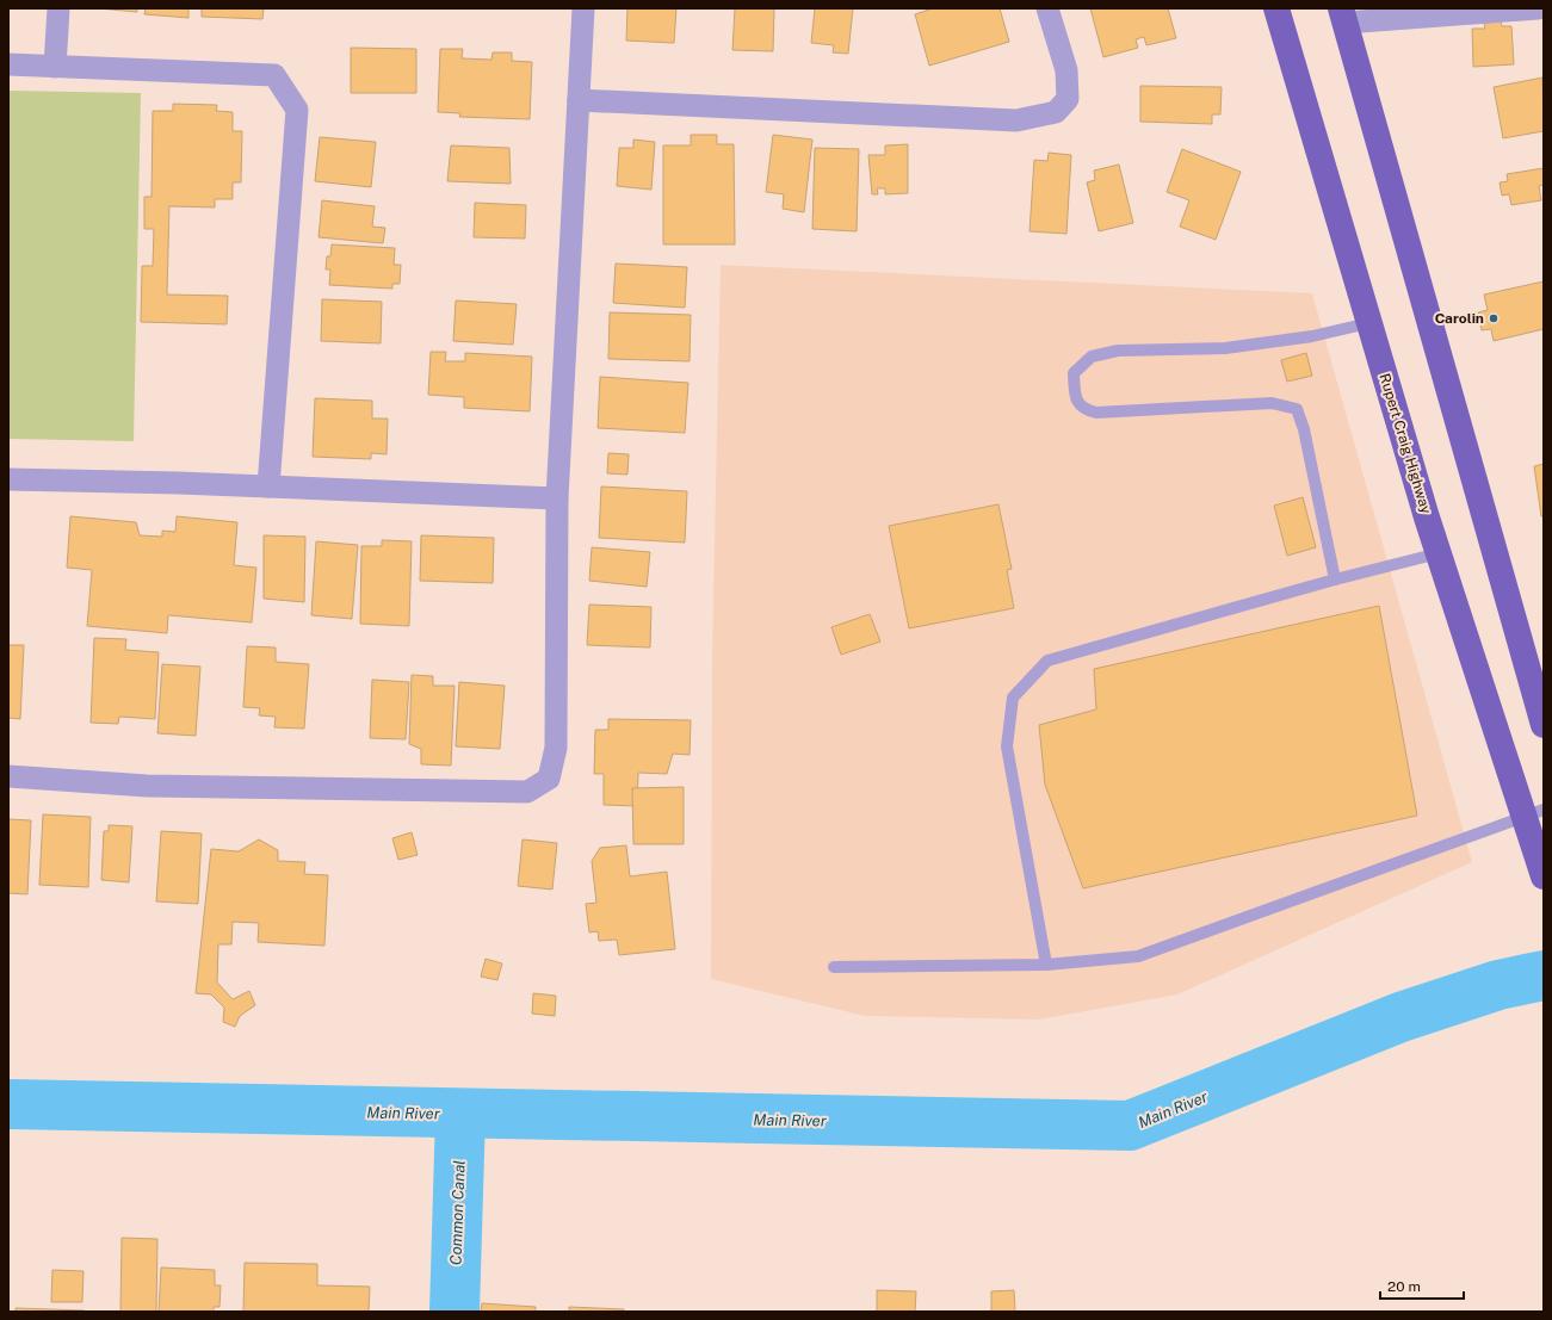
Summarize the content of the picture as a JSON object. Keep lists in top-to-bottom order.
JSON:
{
  "streets": {
    "main road": ["Rupert Craig Highway"]
  },
  "water": ["Main River", "Common Canal"],
  "places": ["Carolin"],
  "scale_bar": "20 m"
}
